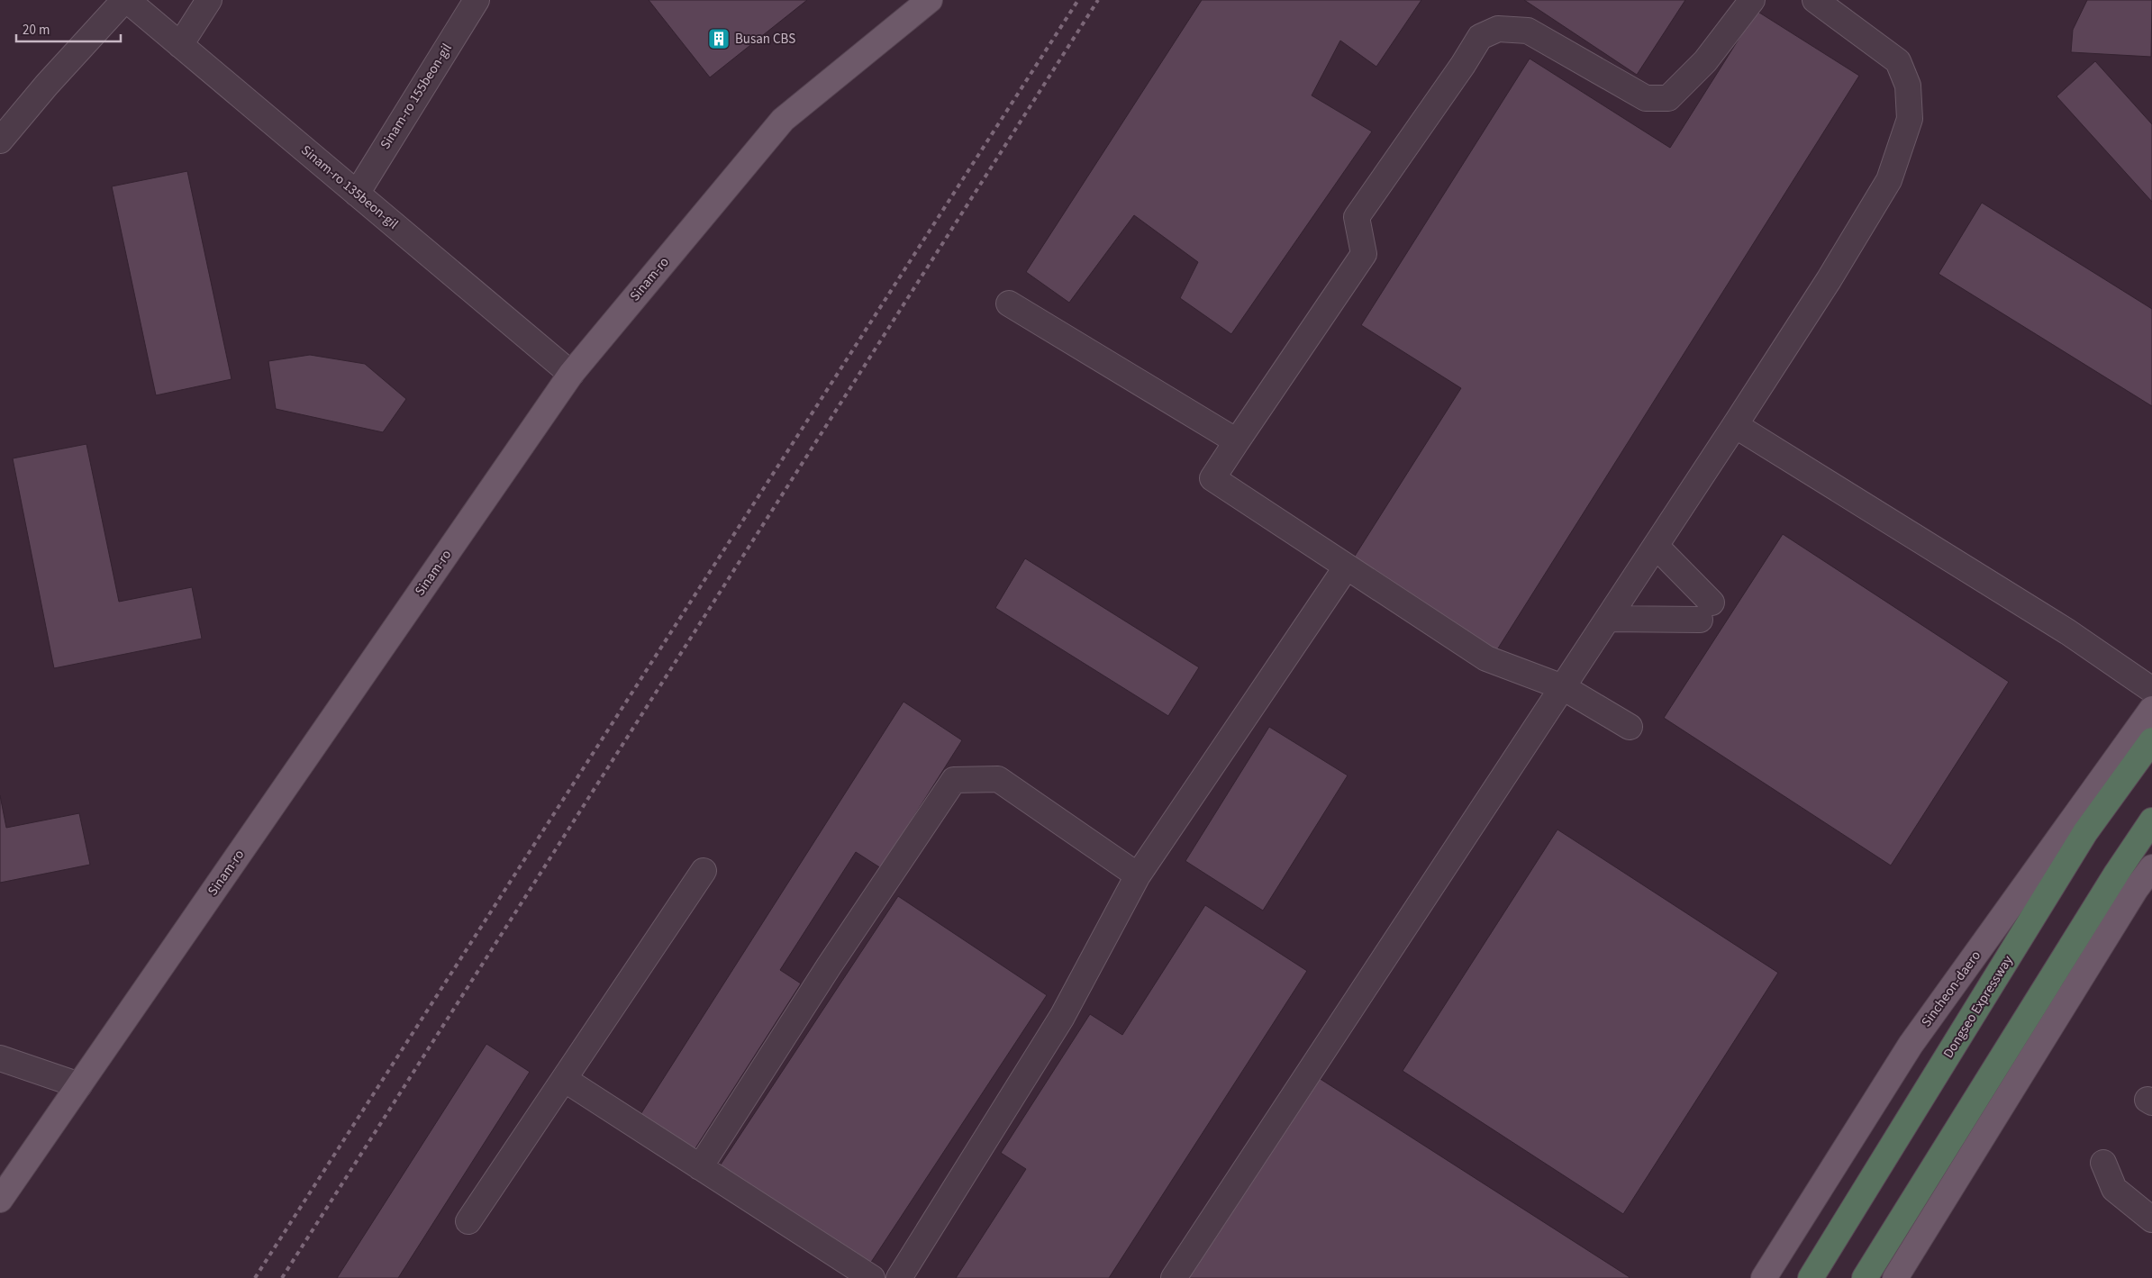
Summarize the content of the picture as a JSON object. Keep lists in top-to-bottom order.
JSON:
{
  "streets": {
    "highway": ["Dongseo Expressway"],
    "main road": ["Sinam-ro", "Sincheon-daero"],
    "street": ["Sinam-ro 155beon-gil", "Sinam-ro 135beon-gil"]
  },
  "crossings": [
    ["Sinam-ro 155beon-gil", "Sinam-ro 135beon-gil"],
    ["Sinam-ro 135beon-gil", "Sinam-ro"]
  ],
  "places": {
    "building": ["Busan CBS"]
  },
  "scale_bar": "20 m"
}
